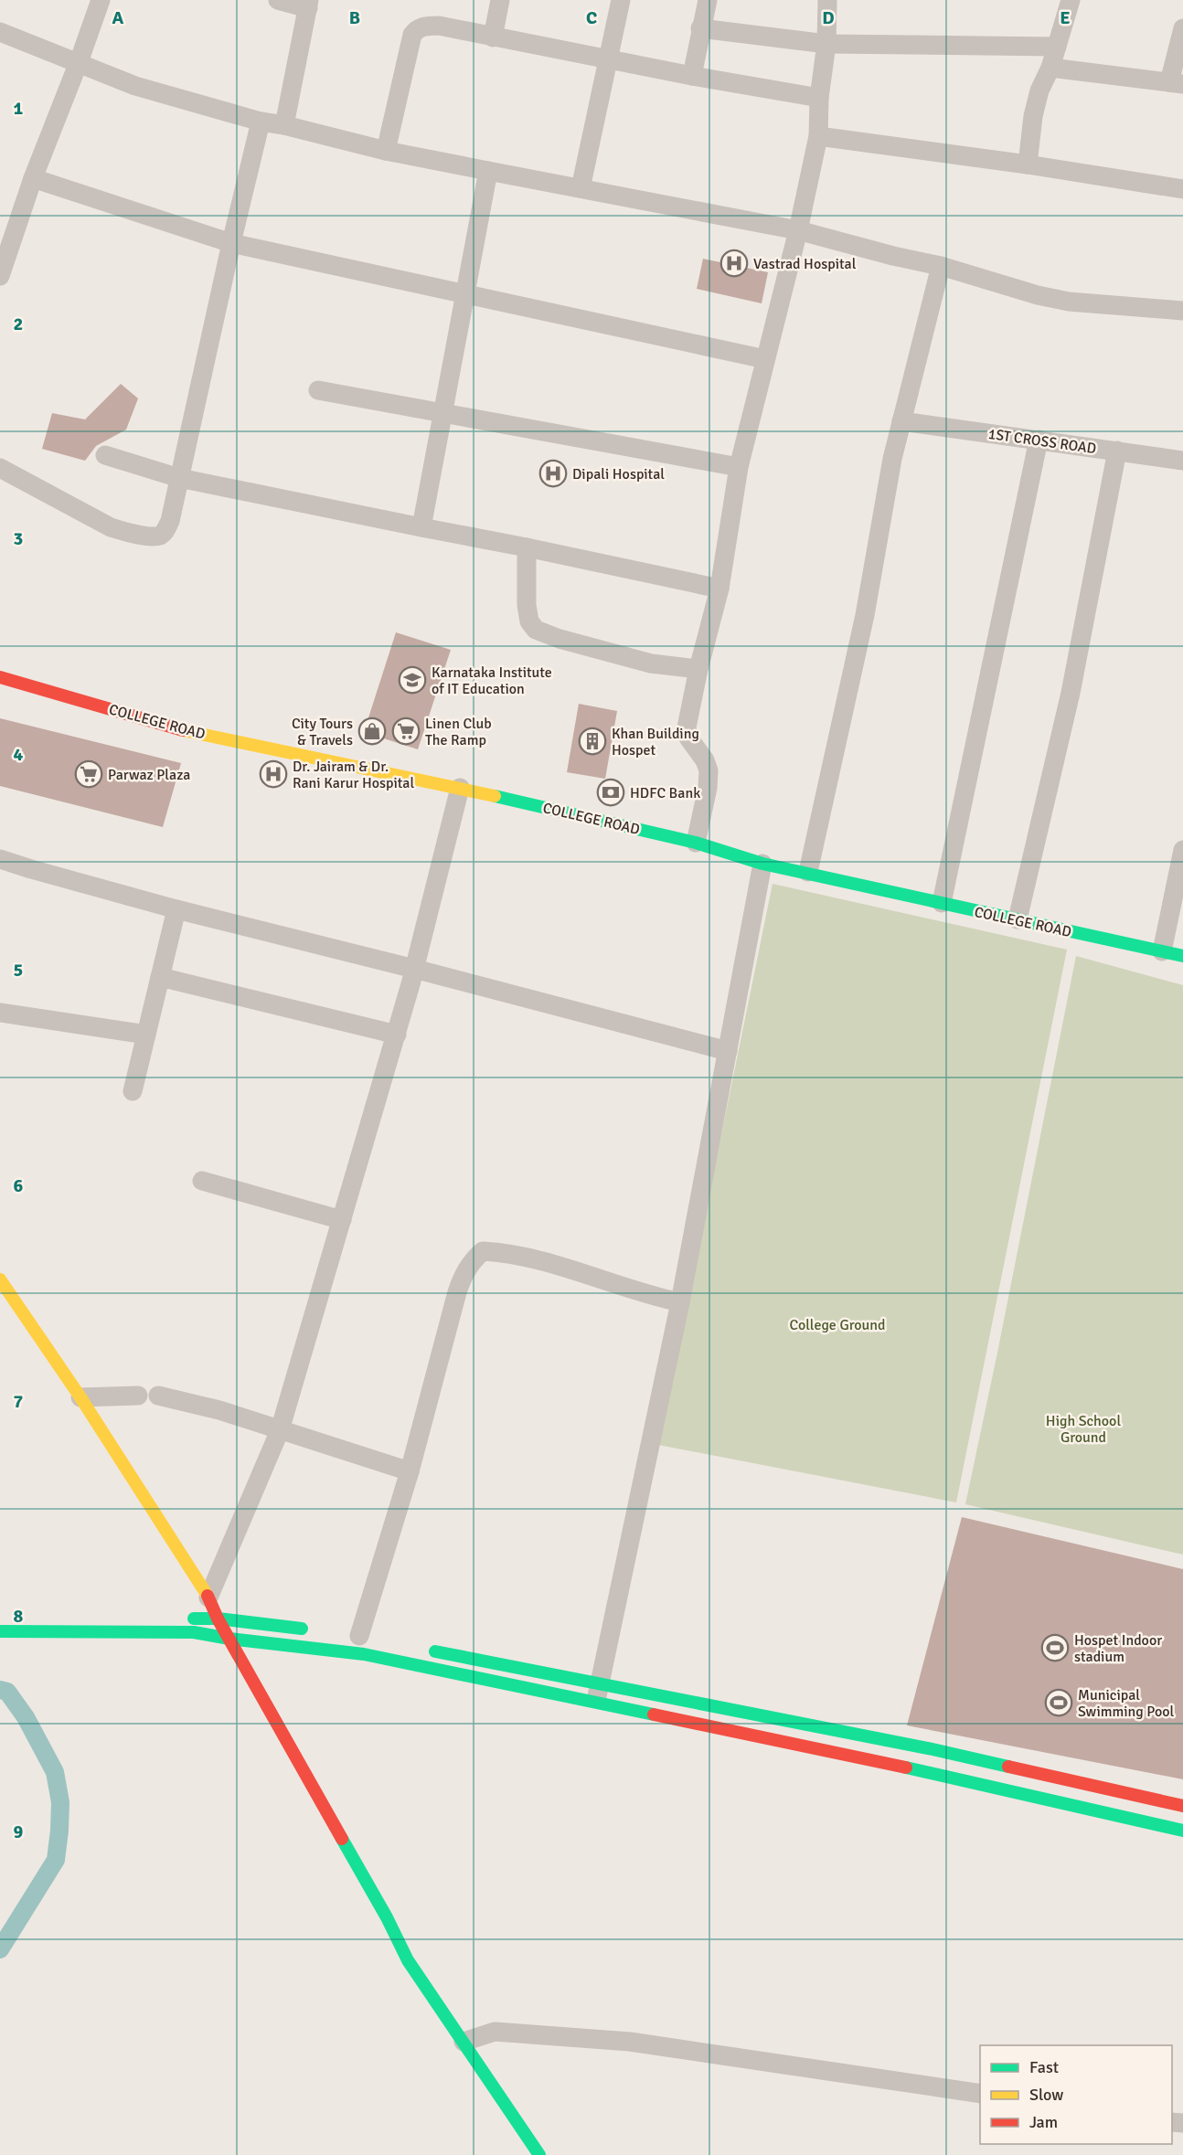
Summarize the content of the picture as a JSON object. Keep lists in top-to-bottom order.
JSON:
{
  "streets": {
    "street": ["1ST CROSS ROAD", "COLLEGE ROAD"]
  },
  "parks": ["College Ground", "High School Ground"],
  "places": {
    "hospital": ["Vastrad Hospital", "Dipali Hospital", "Dr. Jairam & Dr. Rani Karur Hospital"],
    "school or university": ["Karnataka Institute of IT Education"],
    "shop": ["City Tours & Travels"],
    "supermarket": ["Linen Club The Ramp", "Parwaz Plaza"],
    "building": ["Khan Building Hospet"],
    "bank": ["HDFC Bank"],
    "sports": ["Hospet Indoor stadium", "Municipal Swimming Pool"]
  },
  "legend": ["Fast", "Slow", "Jam"],
  "grid": {
    "columns": [
      "A",
      "B",
      "C",
      "D",
      "E"
    ],
    "rows": [
      "1",
      "2",
      "3",
      "4",
      "5",
      "6",
      "7",
      "8",
      "9"
    ]
  }
}
